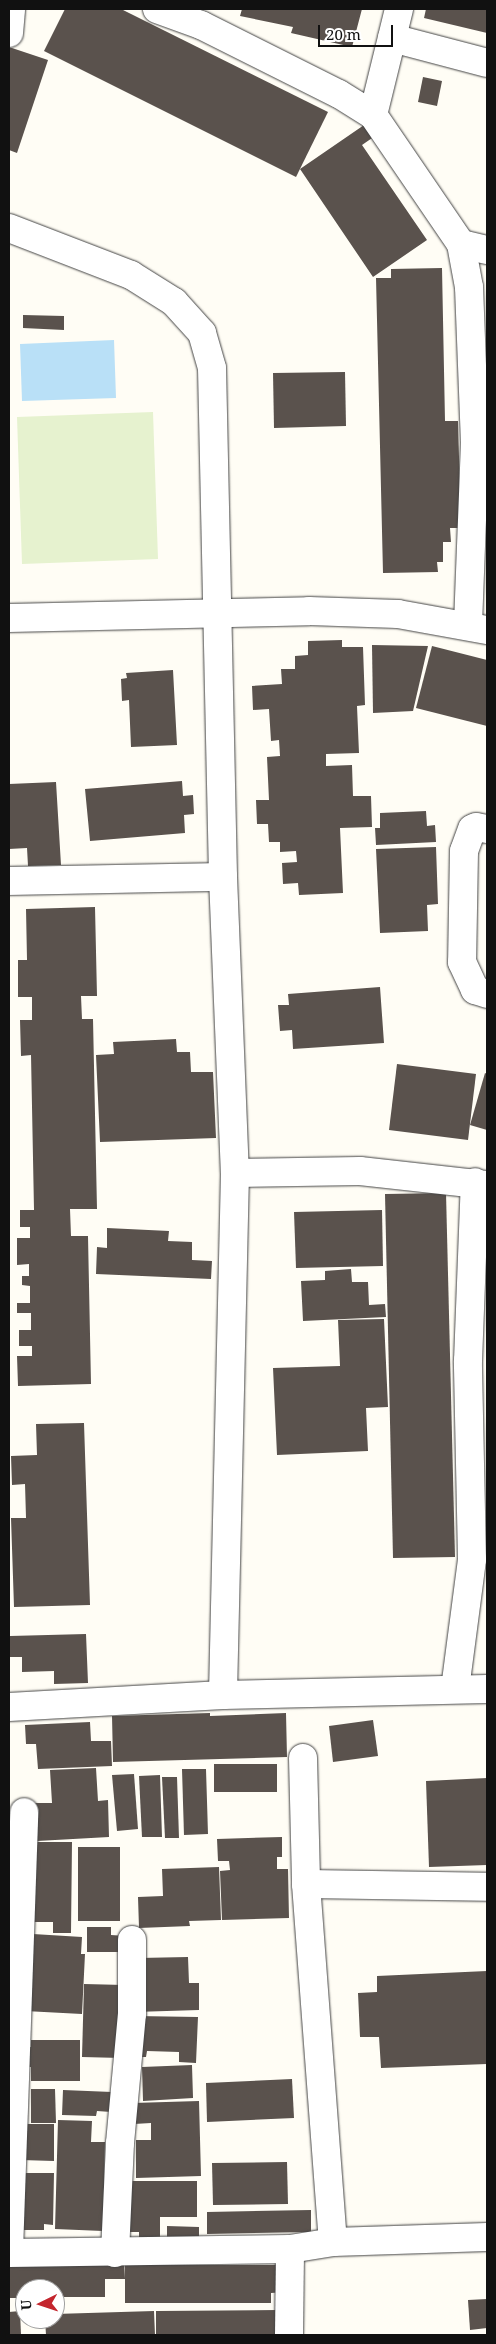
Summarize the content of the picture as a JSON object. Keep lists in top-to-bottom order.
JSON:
{
  "scale_bar": "20 m",
  "north": "left"
}
